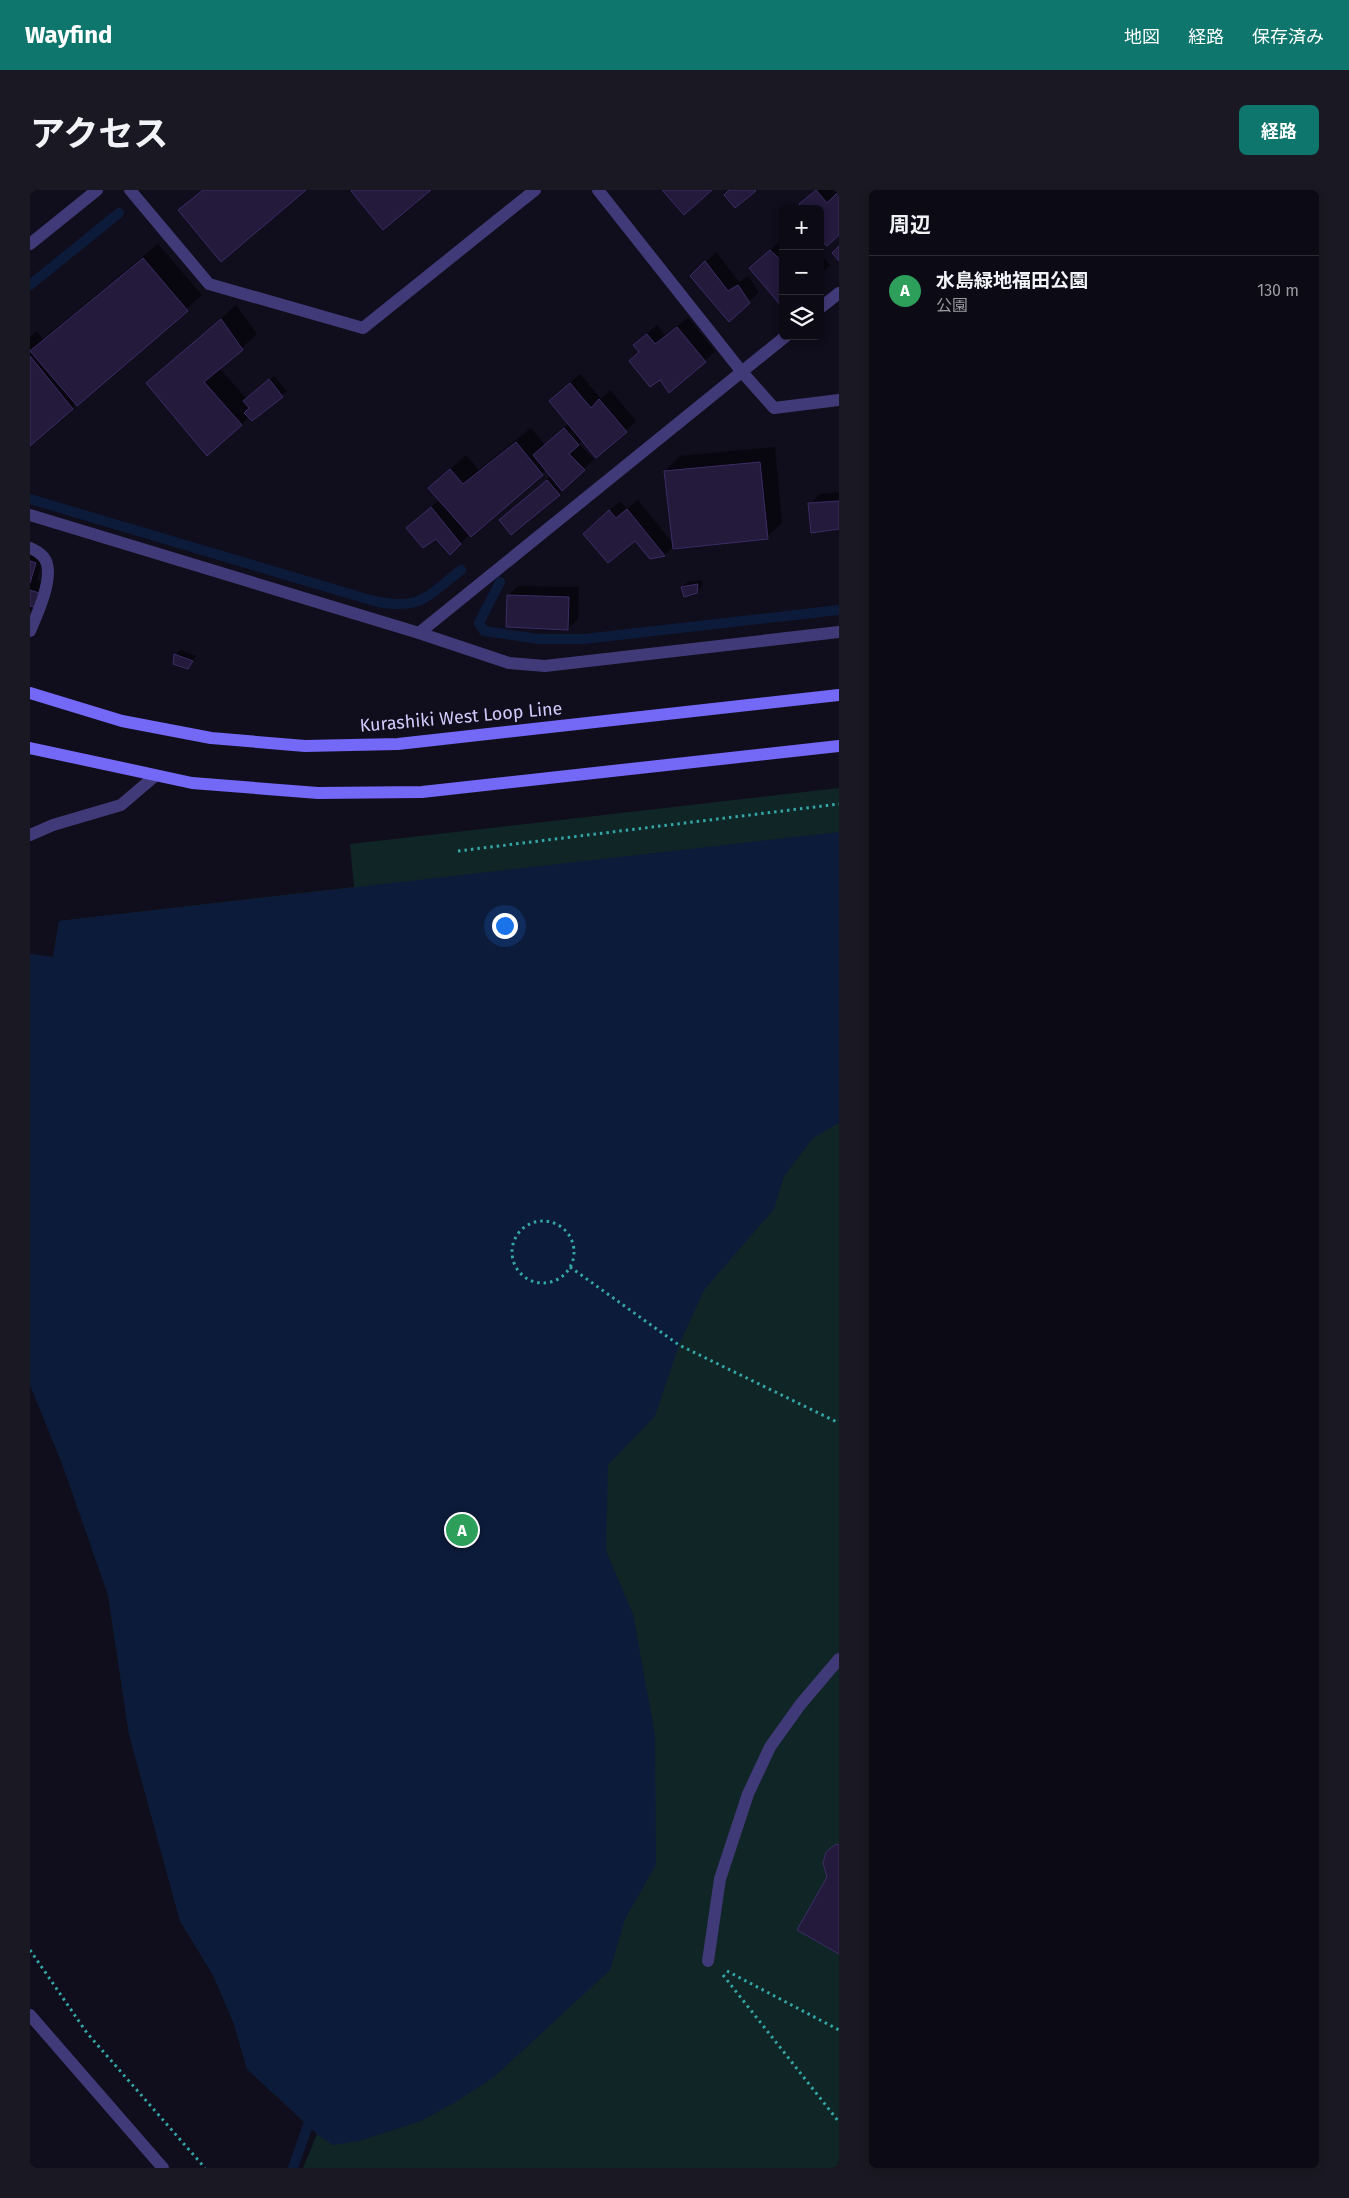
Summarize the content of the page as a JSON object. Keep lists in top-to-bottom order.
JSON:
{
  "streets": {
    "main road": ["Kurashiki West Loop Line"]
  },
  "page": {
    "header": "Wayfind",
    "nav": ["地図", "経路", "保存済み"],
    "title": "アクセス",
    "buttons": "経路",
    "heading": "周辺",
    "map_buttons": ["+", "−"],
    "list": [
      {
        "mark": "A",
        "name": "水島緑地福田公園",
        "note": "公園",
        "value": "130 m"
      }
    ],
    "pins": "A"
  }
}
